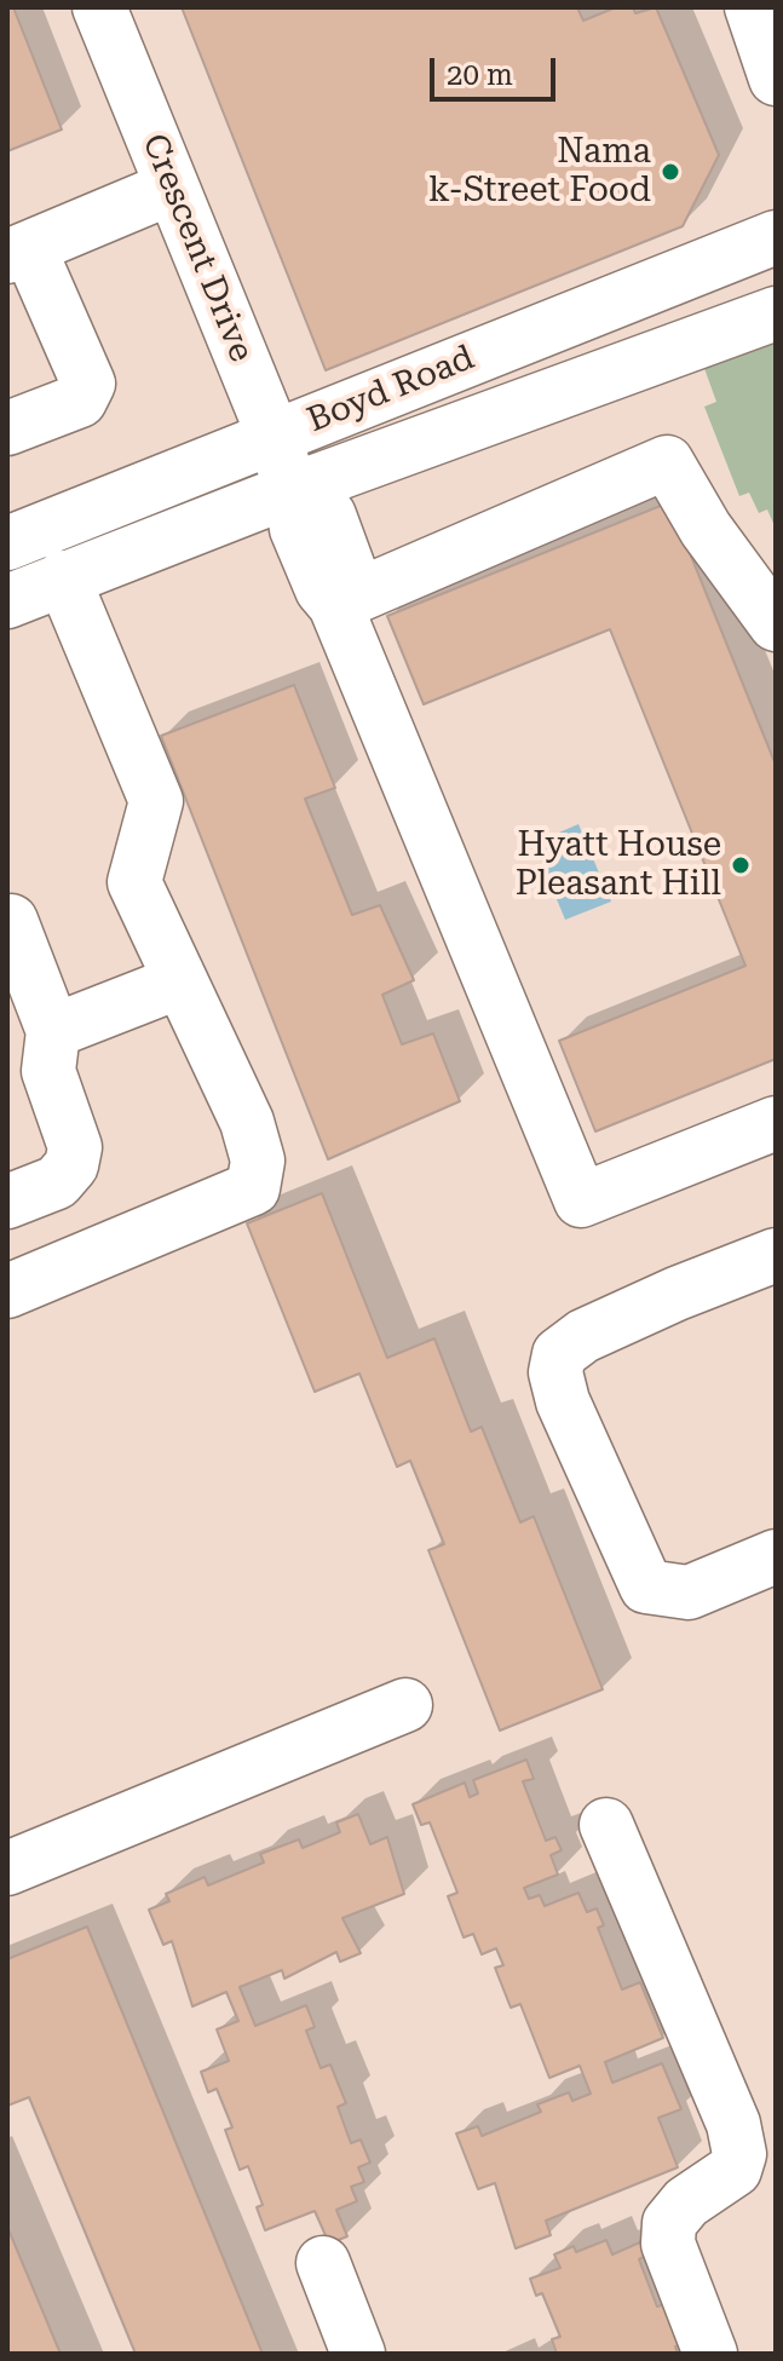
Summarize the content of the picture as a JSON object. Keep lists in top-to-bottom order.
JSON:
{
  "streets": {
    "street": ["Crescent Drive", "Boyd Road"]
  },
  "crossings": [
    ["Crescent Drive", "Boyd Road"]
  ],
  "places": ["Nama k-Street Food", "Hyatt House Pleasant Hill"],
  "scale_bar": "20 m"
}
